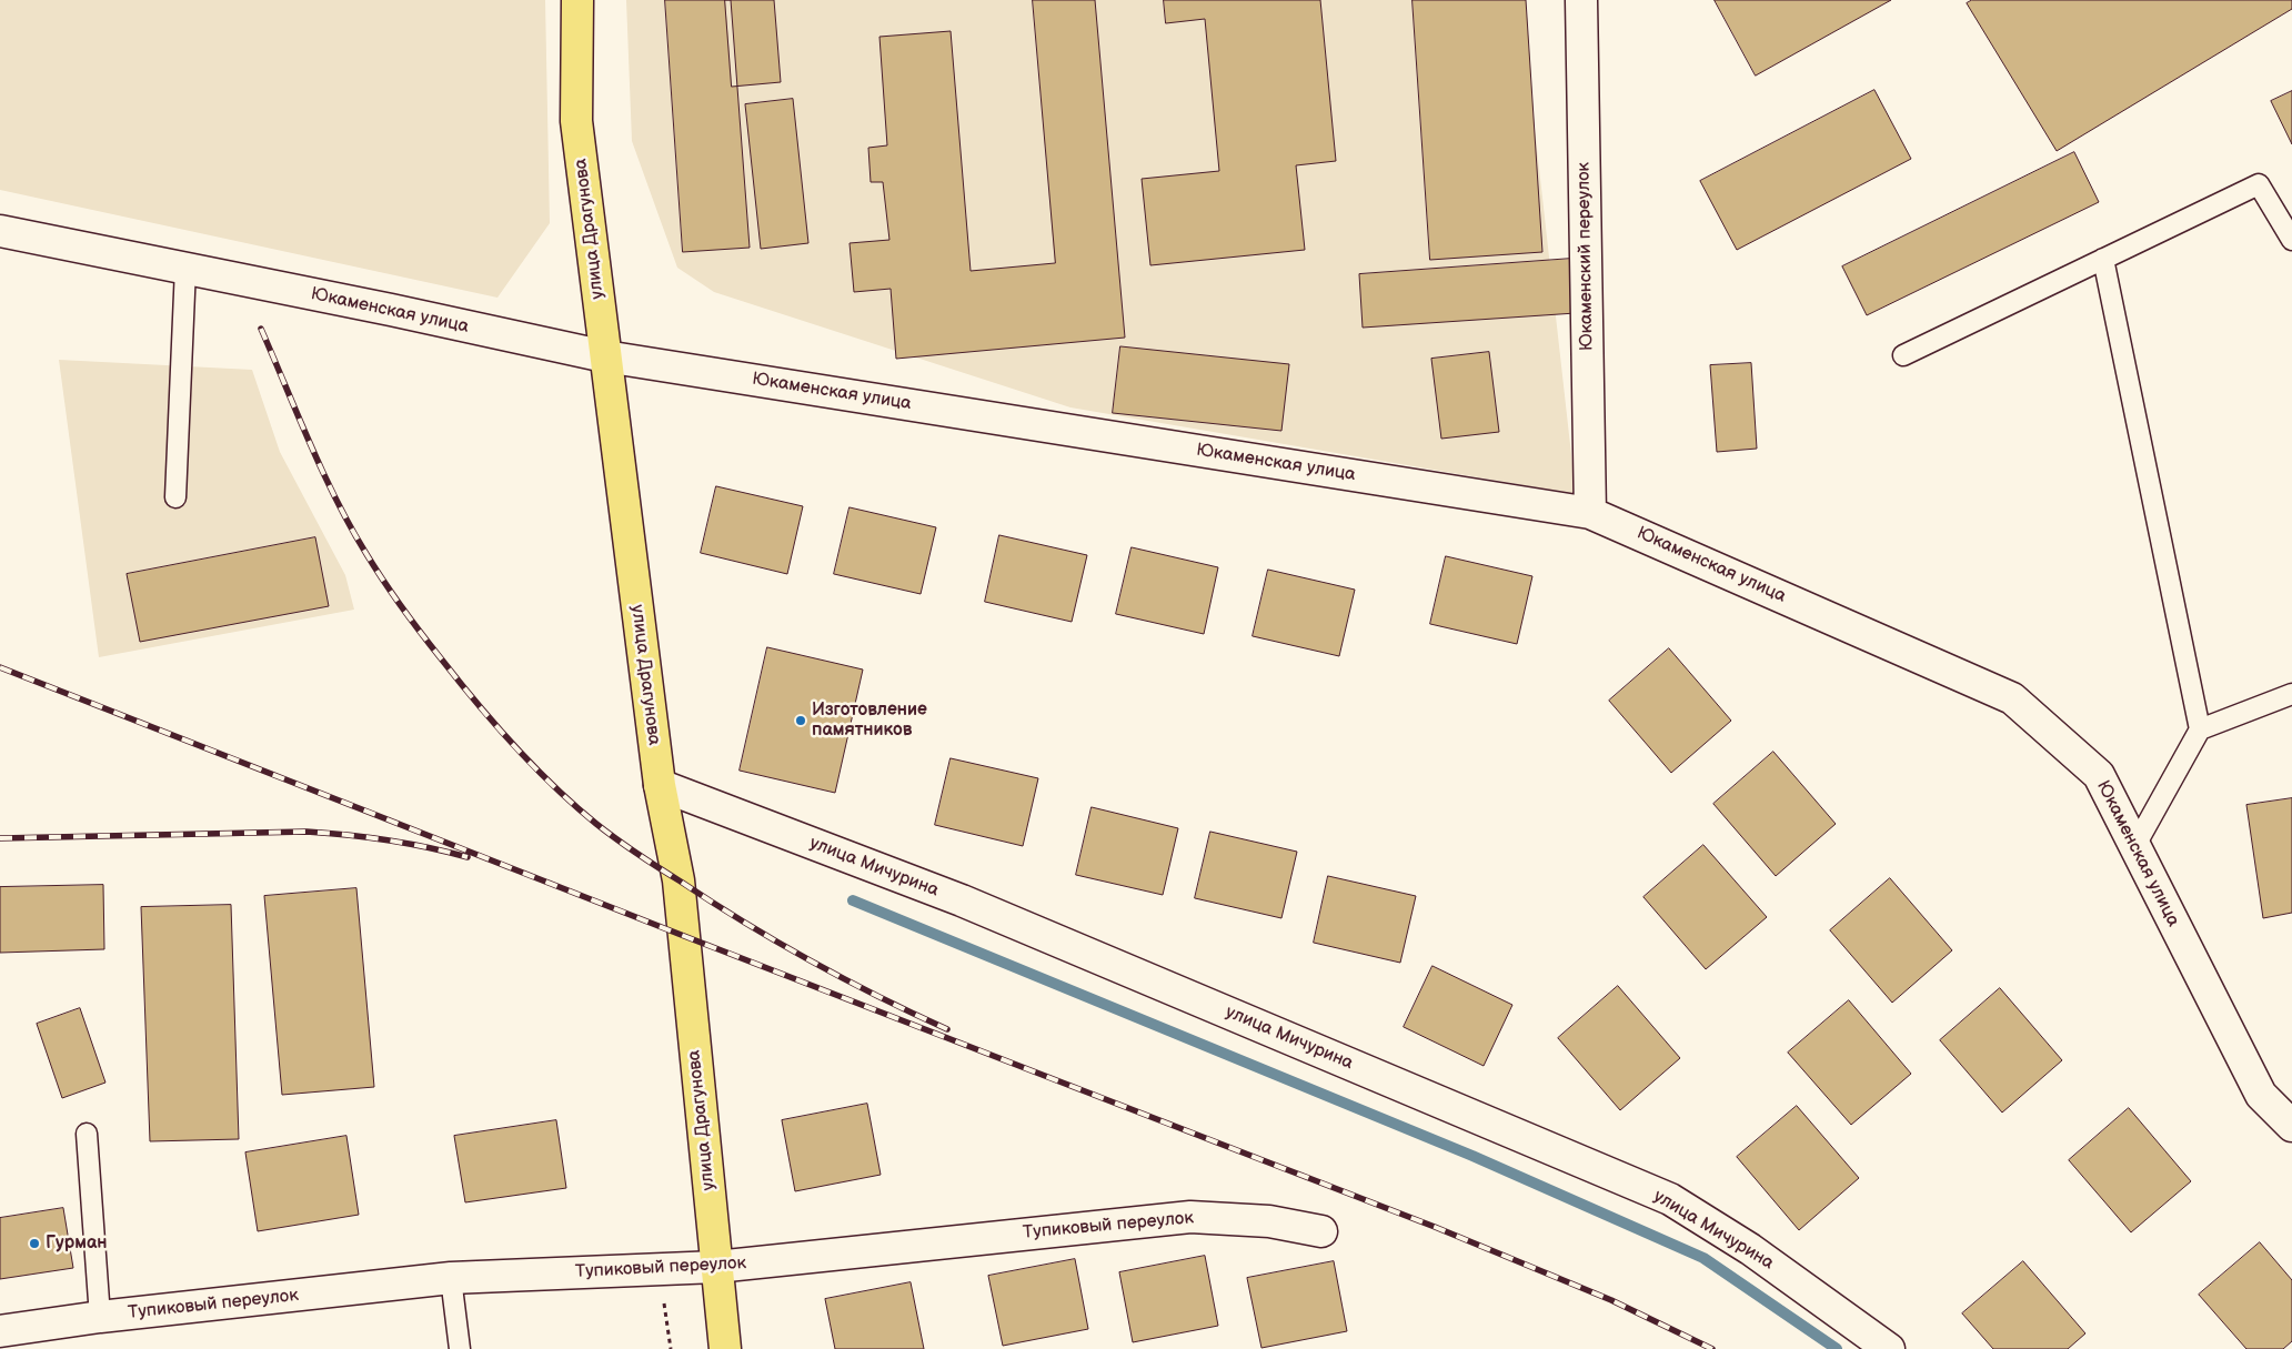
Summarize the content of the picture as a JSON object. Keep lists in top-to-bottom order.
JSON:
{
  "streets": {
    "main road": ["улица Драгунова"],
    "street": [
      "Юкаменский переулок",
      "Юкаменская улица",
      "улица Мичурина",
      "Тупиковый переулок"
    ]
  },
  "crossings": [
    ["улица Драгунова", "Юкаменская улица"],
    ["улица Драгунова", "улица Мичурина"],
    ["улица Драгунова", "Тупиковый переулок"],
    ["Юкаменский переулок", "Юкаменская улица"]
  ],
  "places": ["Изготовление памятников", "Гурман"]
}
